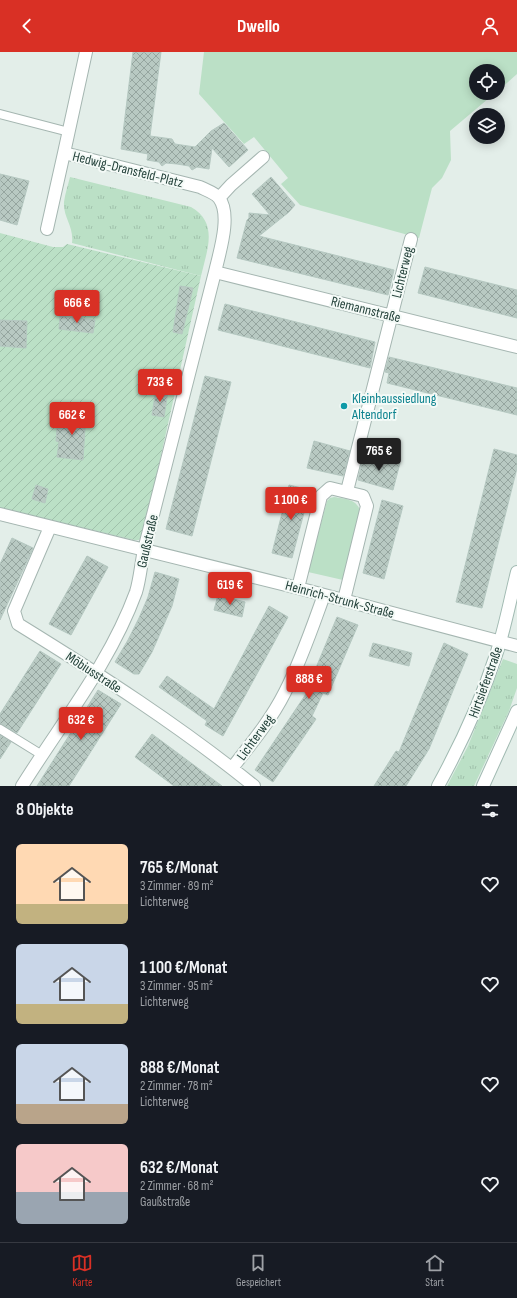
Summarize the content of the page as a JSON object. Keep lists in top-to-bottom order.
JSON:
{
  "streets": {
    "street": [
      "Hedwig-Dransfeld-Platz",
      "Lichterweg",
      "Riemannstraße",
      "Gaußstraße",
      "Heinrich-Strunk-Straße",
      "Möbiusstraße",
      "Hirtsieferstraße"
    ]
  },
  "crossings": [
    ["Lichterweg", "Riemannstraße"],
    ["Lichterweg", "Heinrich-Strunk-Straße"],
    ["Lichterweg", "Möbiusstraße"],
    ["Riemannstraße", "Gaußstraße"],
    ["Gaußstraße", "Heinrich-Strunk-Straße"],
    ["Gaußstraße", "Möbiusstraße"],
    ["Heinrich-Strunk-Straße", "Möbiusstraße"],
    ["Heinrich-Strunk-Straße", "Hirtsieferstraße"]
  ],
  "places": ["Kleinhaussiedlung Altendorf"],
  "page": {
    "header": "Dwello",
    "price": [
      "666 €",
      "733 €",
      "662 €",
      "765 €",
      "1 100 €",
      "619 €",
      "888 €",
      "632 €"
    ],
    "heading": "8 Objekte",
    "list": [
      {
        "name": "765 €/Monat",
        "note": "3 Zimmer · 89 m² · Lichterweg"
      },
      {
        "name": "1 100 €/Monat",
        "note": "3 Zimmer · 95 m² · Lichterweg"
      },
      {
        "name": "888 €/Monat",
        "note": "2 Zimmer · 78 m² · Lichterweg"
      },
      {
        "name": "632 €/Monat",
        "note": "2 Zimmer · 68 m² · Gaußstraße"
      }
    ],
    "tabs": ["Karte", "Gespeichert", "Start"]
  }
}
